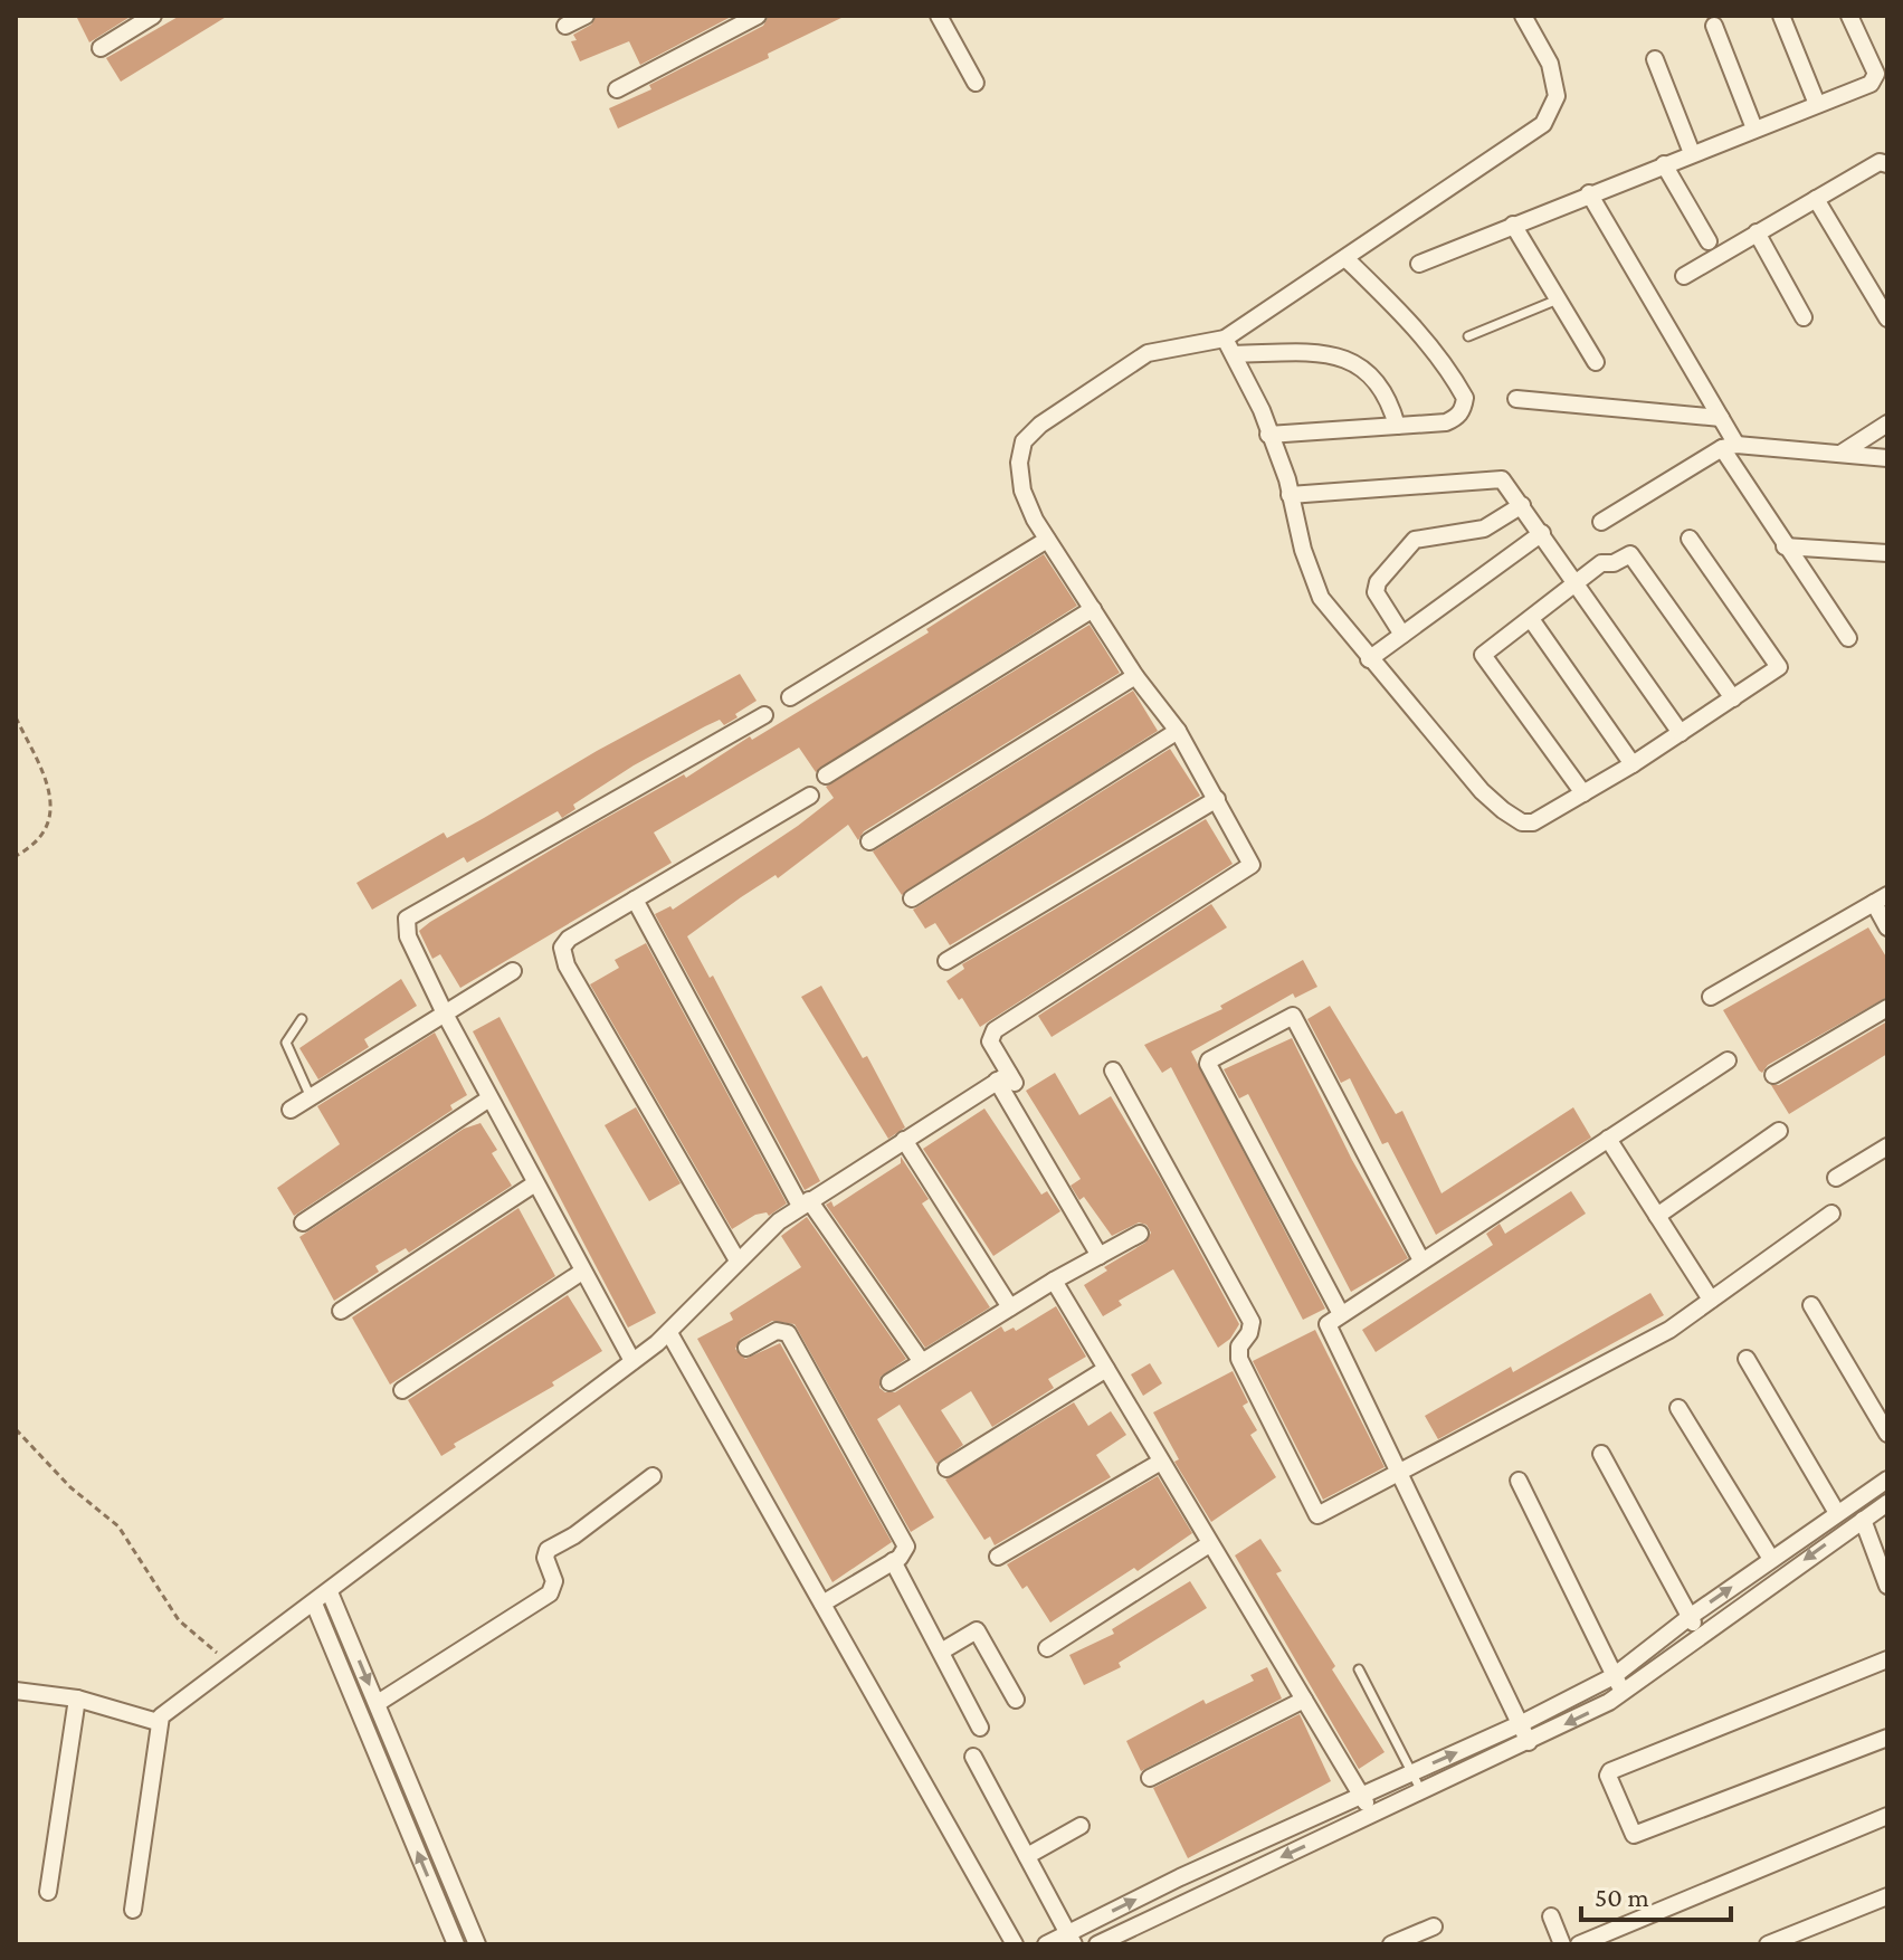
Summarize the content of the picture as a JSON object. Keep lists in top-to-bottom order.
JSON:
{
  "scale_bar": "50 m"
}
